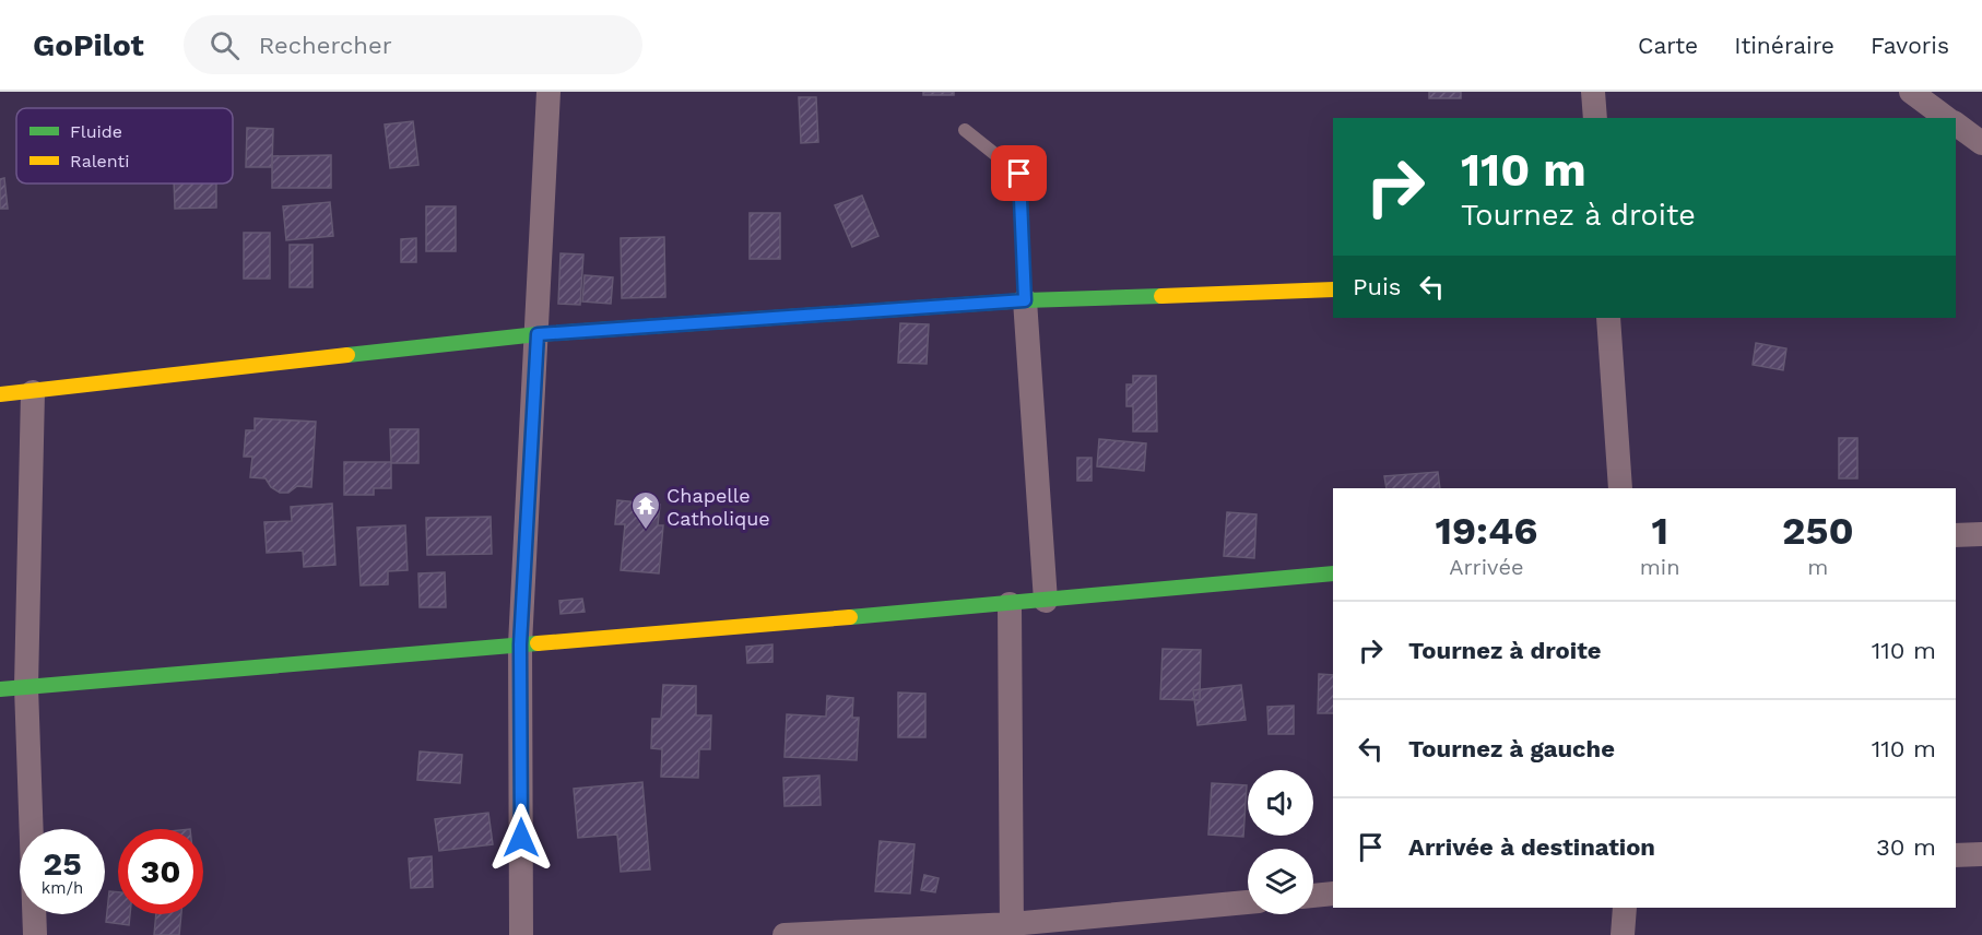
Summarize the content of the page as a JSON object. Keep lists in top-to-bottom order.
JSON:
{
  "places": {
    "temple": ["Chapelle Catholique"]
  },
  "legend": ["Fluide", "Ralenti"],
  "page": {
    "header": "GoPilot",
    "search": "Rechercher",
    "nav": ["Carte", "Itinéraire", "Favoris"],
    "turn": ["110 m", "Tournez à droite"],
    "then": "Puis",
    "eta": [
      "19:46",
      "Arrivée",
      "1",
      "min",
      "250",
      "m"
    ],
    "list": [
      {
        "name": "Tournez à droite",
        "value": "110 m"
      },
      {
        "name": "Tournez à gauche",
        "value": "110 m"
      },
      {
        "name": "Arrivée à destination",
        "value": "30 m"
      }
    ],
    "speed": "25 km/h",
    "limit": "30"
  }
}
